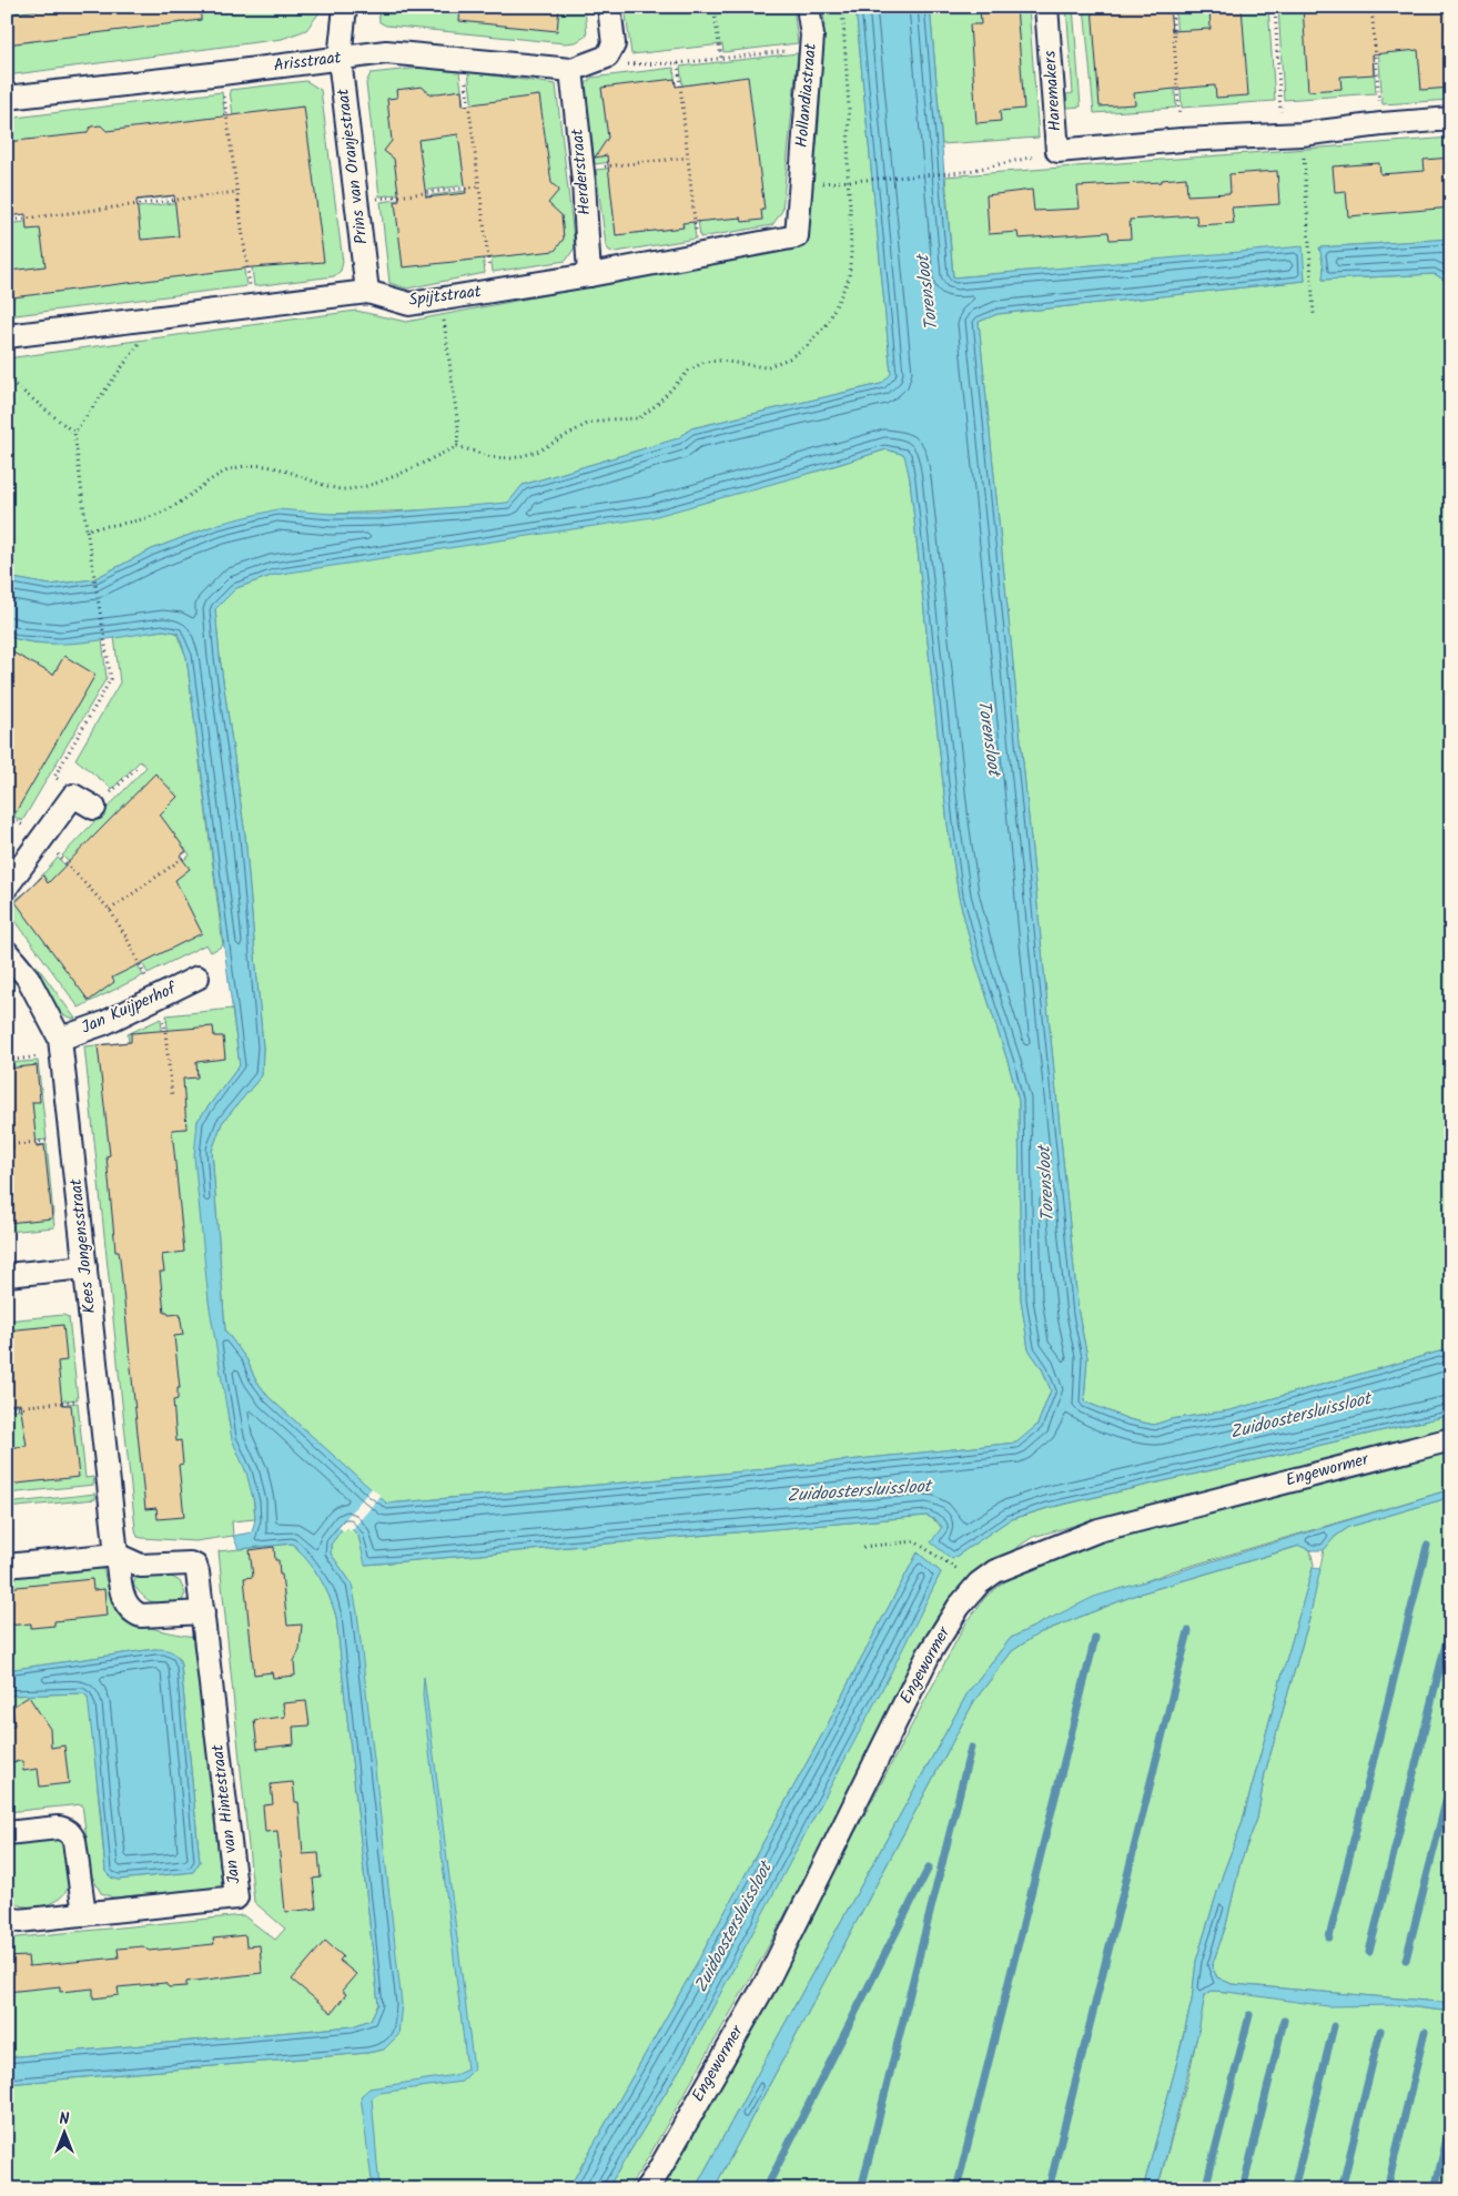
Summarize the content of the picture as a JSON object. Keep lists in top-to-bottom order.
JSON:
{
  "streets": {
    "street": [
      "Arisstraat",
      "Haremakers",
      "Hollandiastraat",
      "Prins van Oranjestraat",
      "Herderstraat",
      "Spijtstraat",
      "Jan Kuijperhof",
      "Kees Jongensstraat",
      "Engewormer",
      "Jan van Hintestraat"
    ]
  },
  "crossings": [
    ["Arisstraat", "Prins van Oranjestraat"],
    ["Arisstraat", "Herderstraat"],
    ["Hollandiastraat", "Spijtstraat"],
    ["Prins van Oranjestraat", "Spijtstraat"],
    ["Herderstraat", "Spijtstraat"],
    ["Jan Kuijperhof", "Kees Jongensstraat"],
    ["Kees Jongensstraat", "Jan van Hintestraat"]
  ],
  "water": ["Torensloot", "Zuidoostersluissloot"],
  "north": "top"
}
